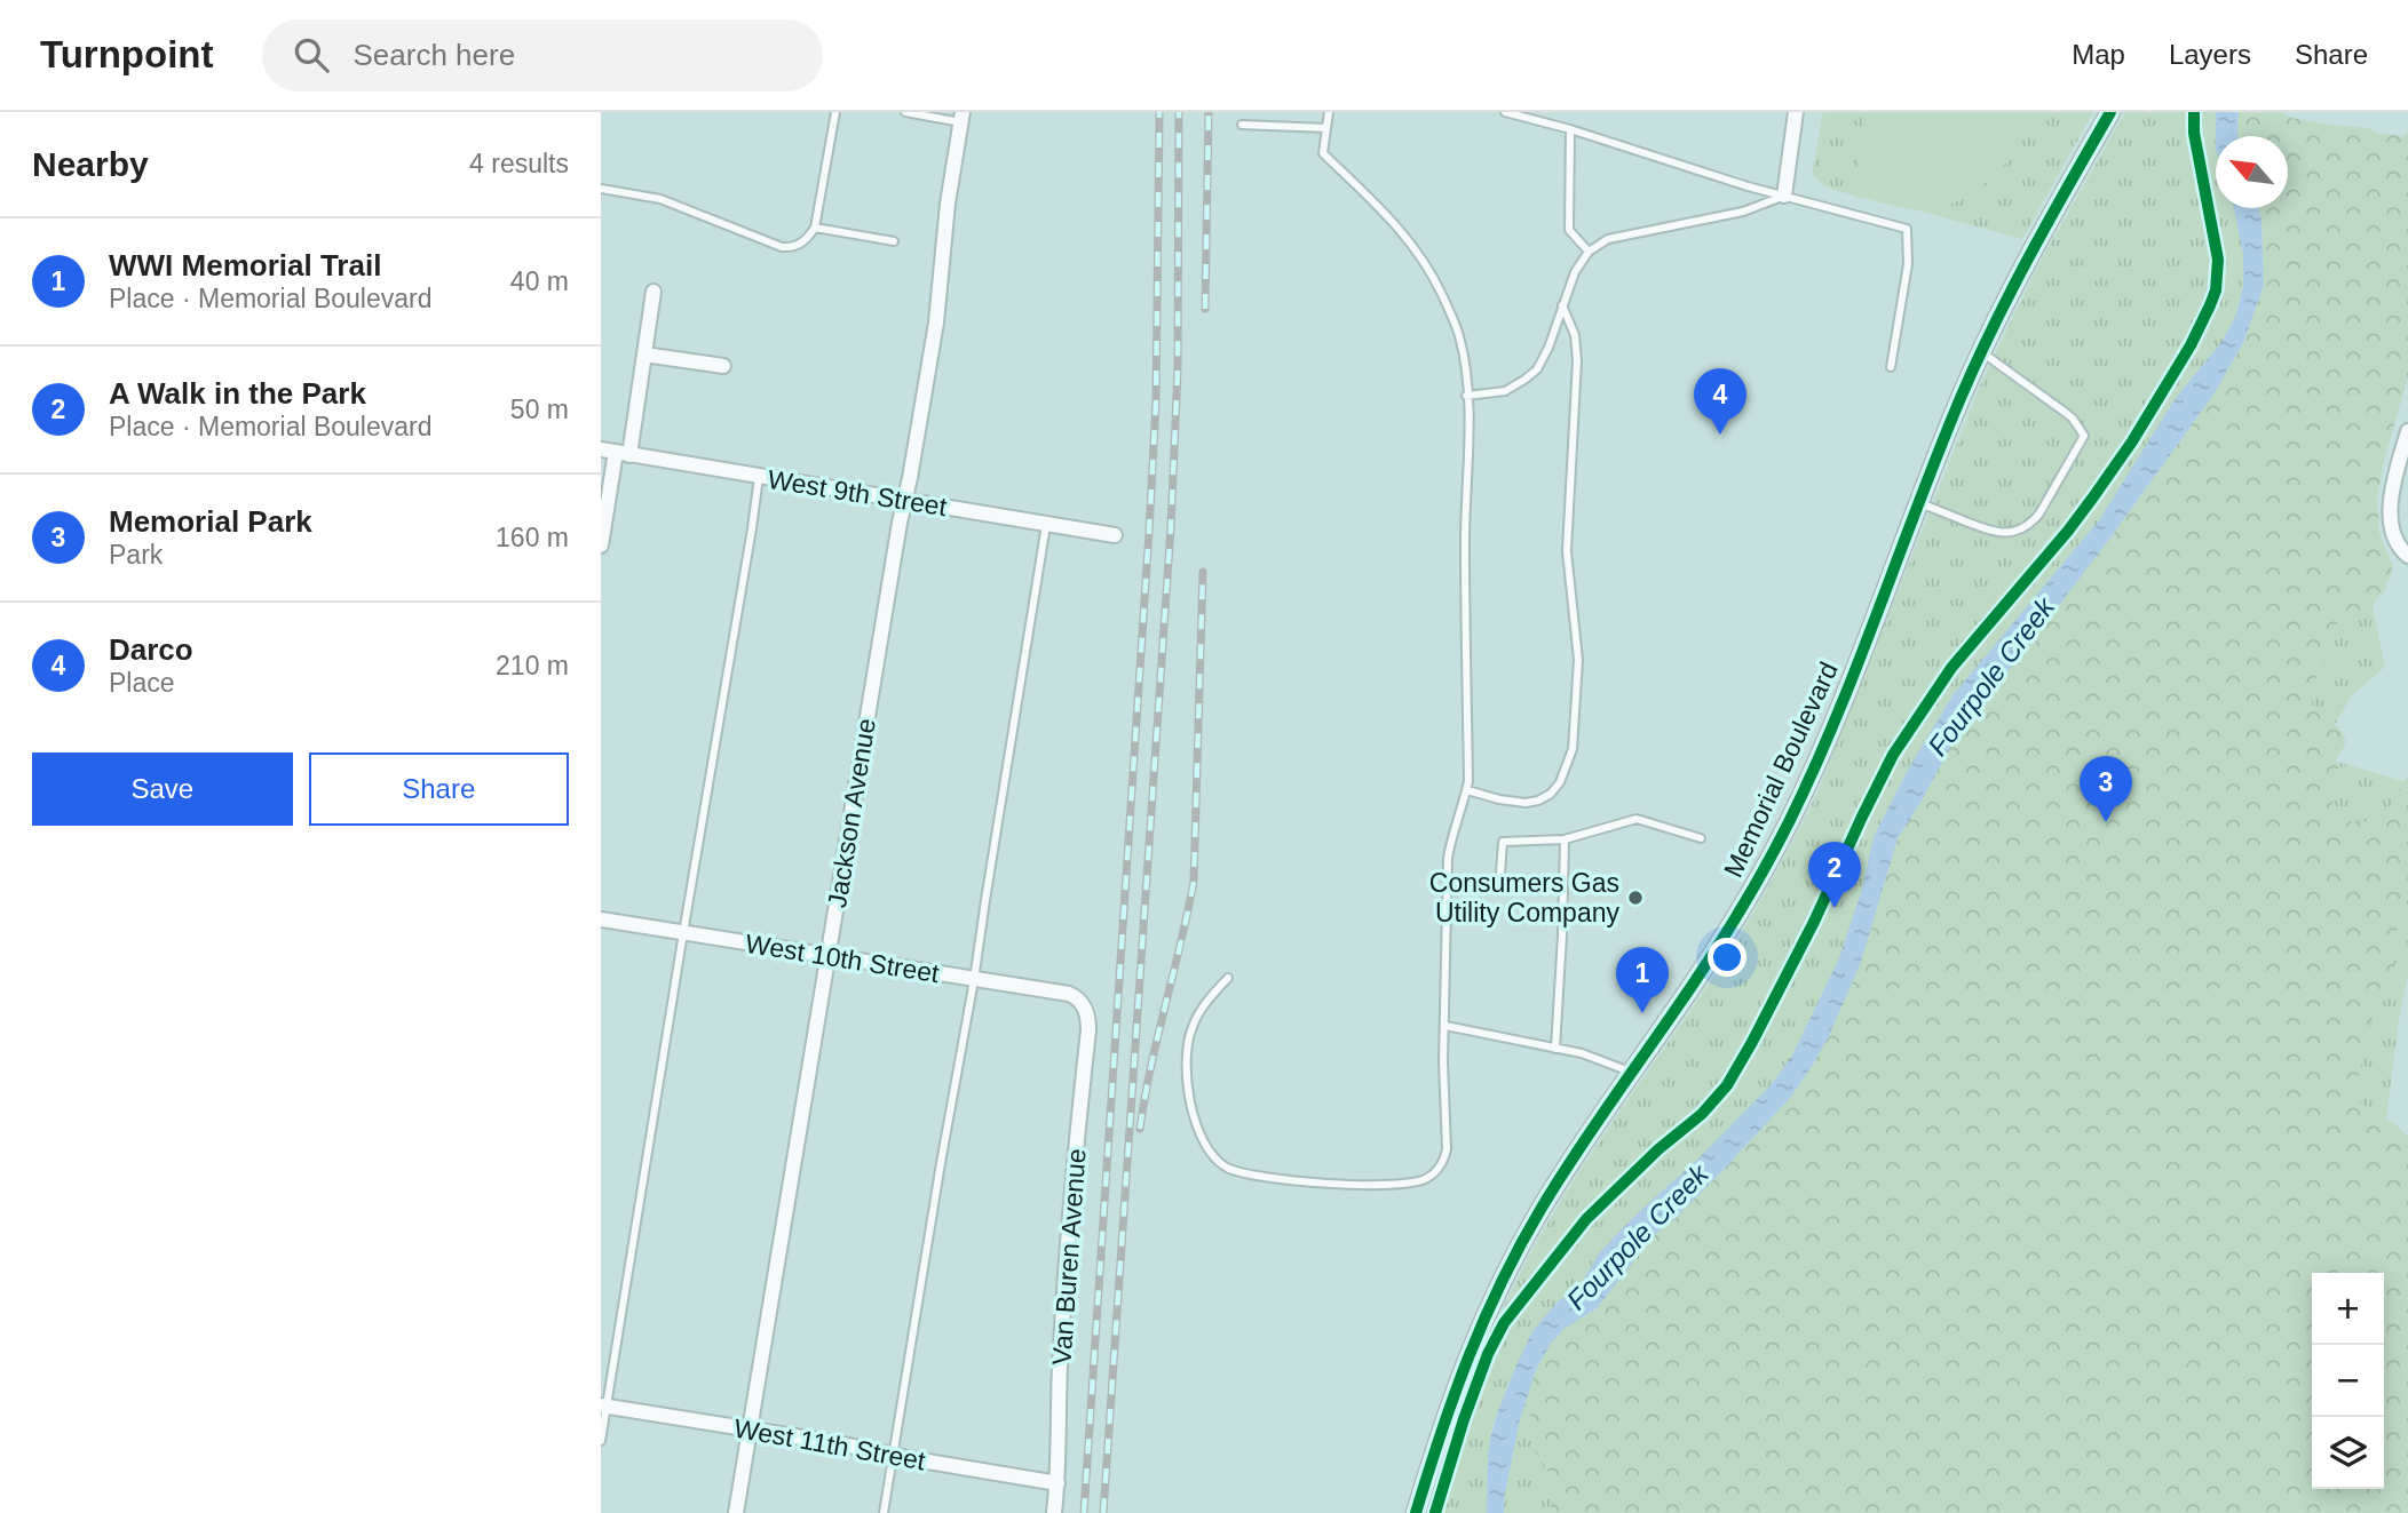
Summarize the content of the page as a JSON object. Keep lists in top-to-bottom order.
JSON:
{
  "streets": {
    "street": [
      "West 9th Street",
      "Memorial Boulevard",
      "Jackson Avenue",
      "West 10th Street",
      "Van Buren Avenue",
      "West 11th Street"
    ]
  },
  "crossings": [
    ["West 9th Street", "Jackson Avenue"],
    ["Jackson Avenue", "West 10th Street"],
    ["Jackson Avenue", "West 11th Street"],
    ["West 10th Street", "Van Buren Avenue"],
    ["Van Buren Avenue", "West 11th Street"]
  ],
  "water": ["Fourpole Creek"],
  "places": ["Consumers Gas Utility Company"],
  "north": "top left",
  "page": {
    "header": "Turnpoint",
    "search": "Search here",
    "nav": ["Map", "Layers", "Share"],
    "heading": ["Nearby", "4 results"],
    "list": [
      {
        "mark": "1",
        "name": "WWI Memorial Trail",
        "note": "Place · Memorial Boulevard",
        "value": "40 m"
      },
      {
        "mark": "2",
        "name": "A Walk in the Park",
        "note": "Place · Memorial Boulevard",
        "value": "50 m"
      },
      {
        "mark": "3",
        "name": "Memorial Park",
        "note": "Park",
        "value": "160 m"
      },
      {
        "mark": "4",
        "name": "Darco",
        "note": "Place",
        "value": "210 m"
      }
    ],
    "pins": [
      "4",
      "3",
      "2",
      "1"
    ],
    "buttons": ["Save", "Share"],
    "map_buttons": ["+", "−"]
  }
}
